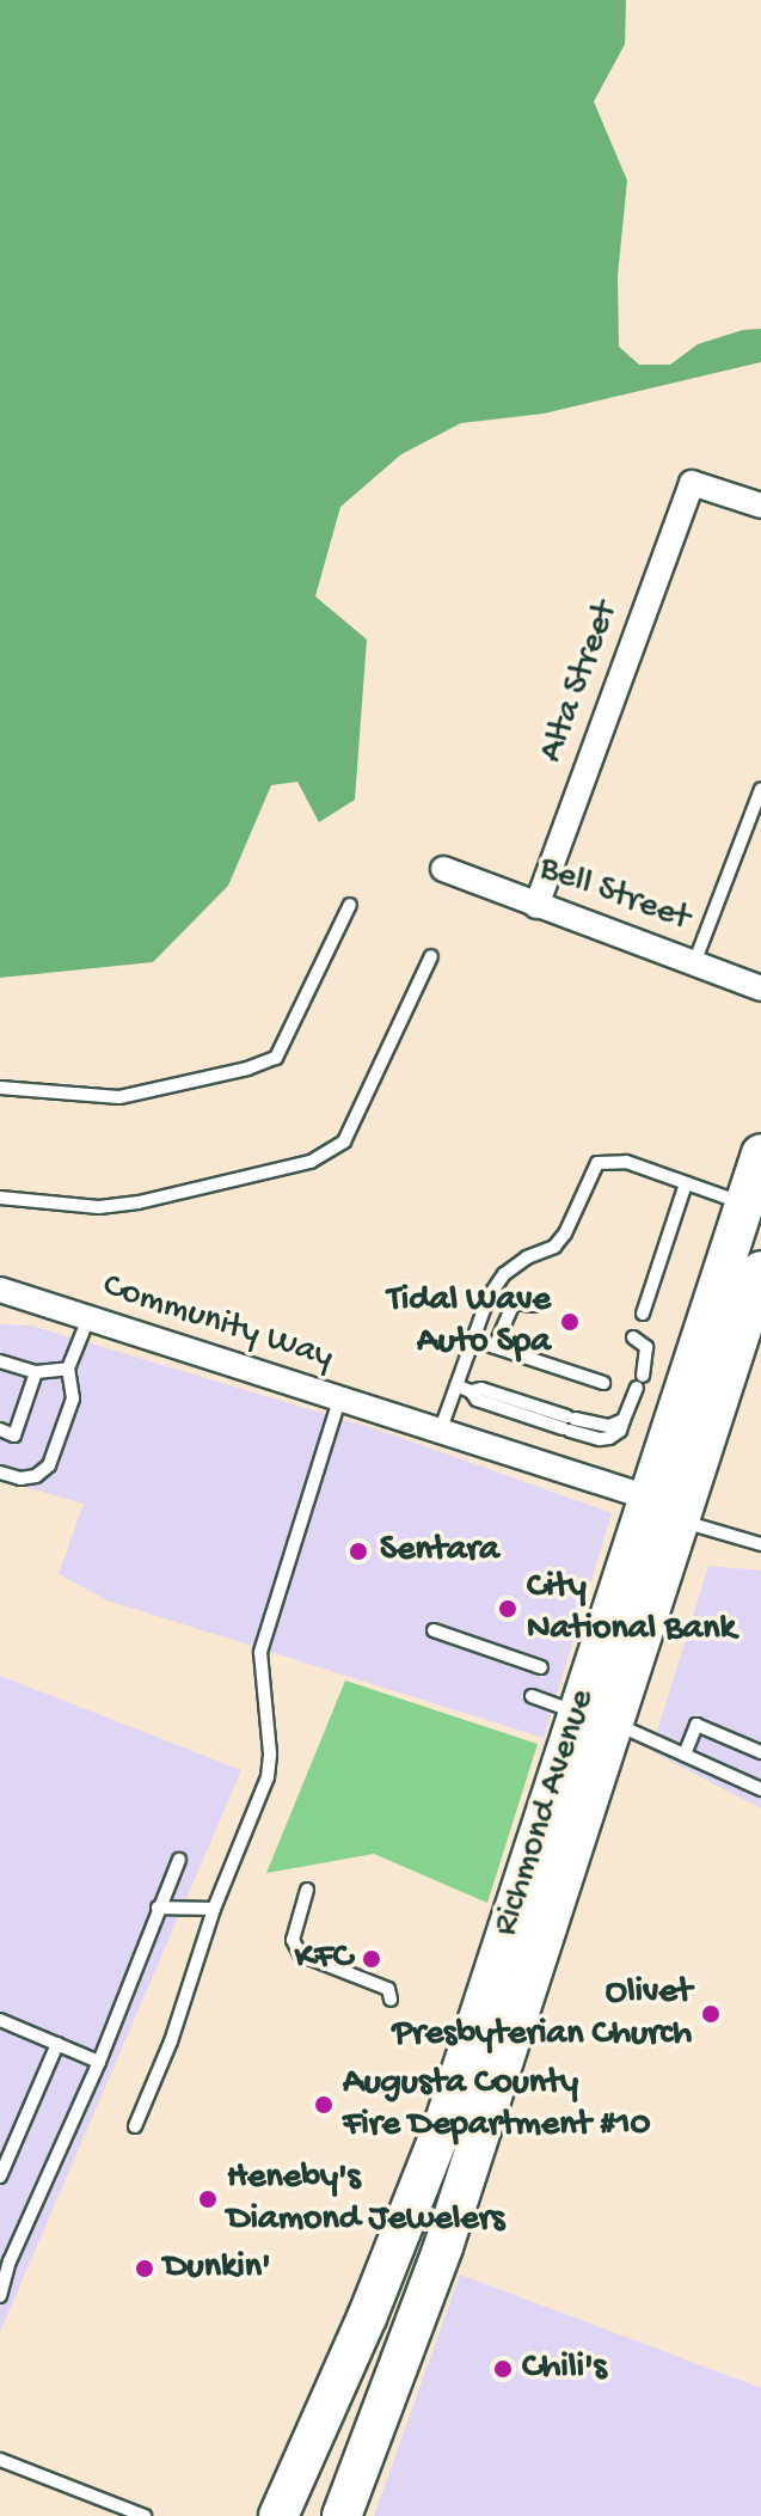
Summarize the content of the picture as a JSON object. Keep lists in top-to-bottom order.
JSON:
{
  "streets": {
    "main road": ["Richmond Avenue"],
    "street": ["Alta Street", "Bell Street", "Community Way"]
  },
  "crossings": [
    ["Alta Street", "Bell Street"],
    ["Community Way", "Richmond Avenue"]
  ],
  "places": [
    "Tidal Wave Auto Spa",
    "Sentara",
    "City National Bank",
    "KFC",
    "Olivet Presbyterian Church",
    "Augusta County Fire Department #10",
    "Heneby's Diamond Jewelers",
    "Dunkin'",
    "Chili's"
  ]
}
